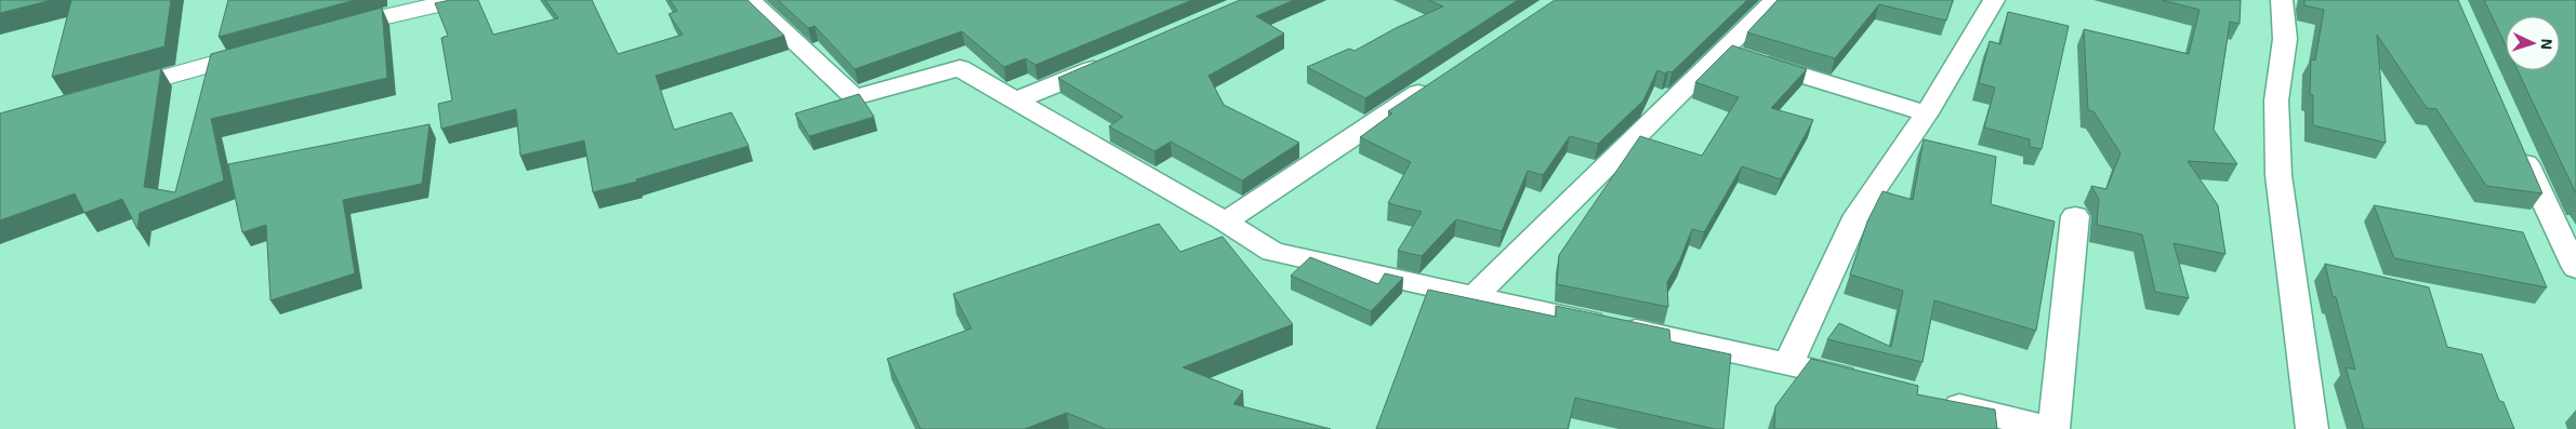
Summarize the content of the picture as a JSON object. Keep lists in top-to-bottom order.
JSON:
{
  "north": "right"
}
